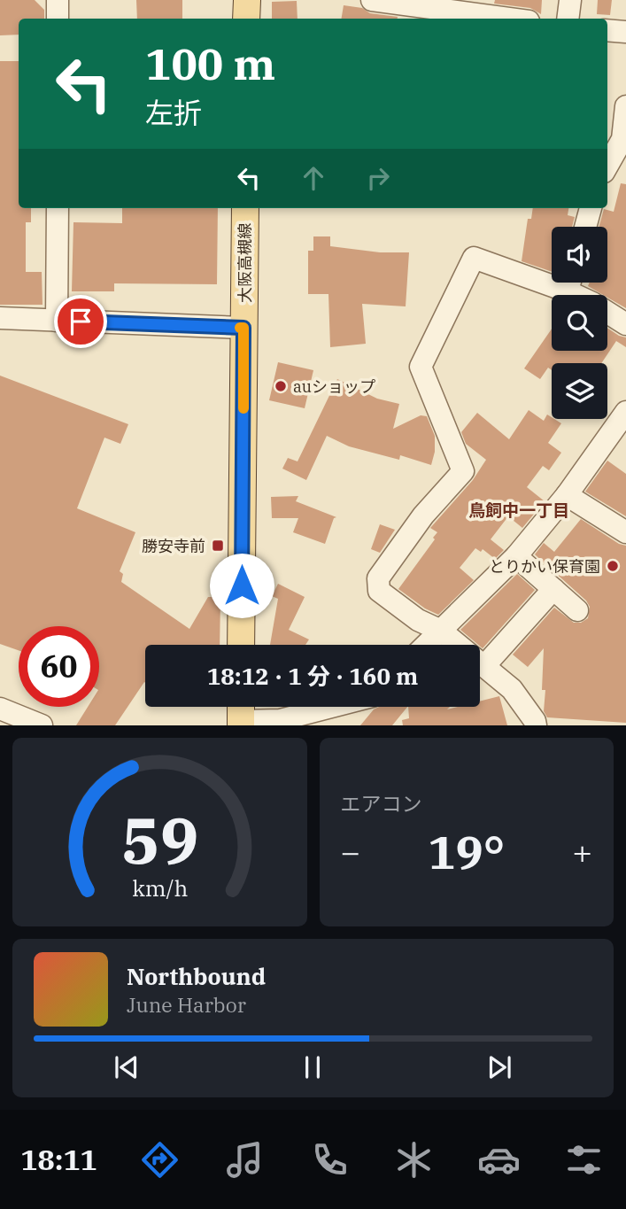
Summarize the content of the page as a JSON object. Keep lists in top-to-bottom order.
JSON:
{
  "streets": {
    "main road": ["大阪高槻線"]
  },
  "districts": ["鳥飼中一丁目"],
  "places": {
    "other": ["auショップ", "とりかい保育園"],
    "transit": ["勝安寺前"]
  },
  "page": {
    "turn": ["100 m", "左折"],
    "limit": "60",
    "trip": "18:12 · 1 分 · 160 m",
    "tile": "エアコン",
    "heat": ["−", "19°", "+"],
    "song": ["Northbound", "June Harbor"],
    "tabs": "18:11",
    "gauge": ["59", "km/h"]
  }
}
